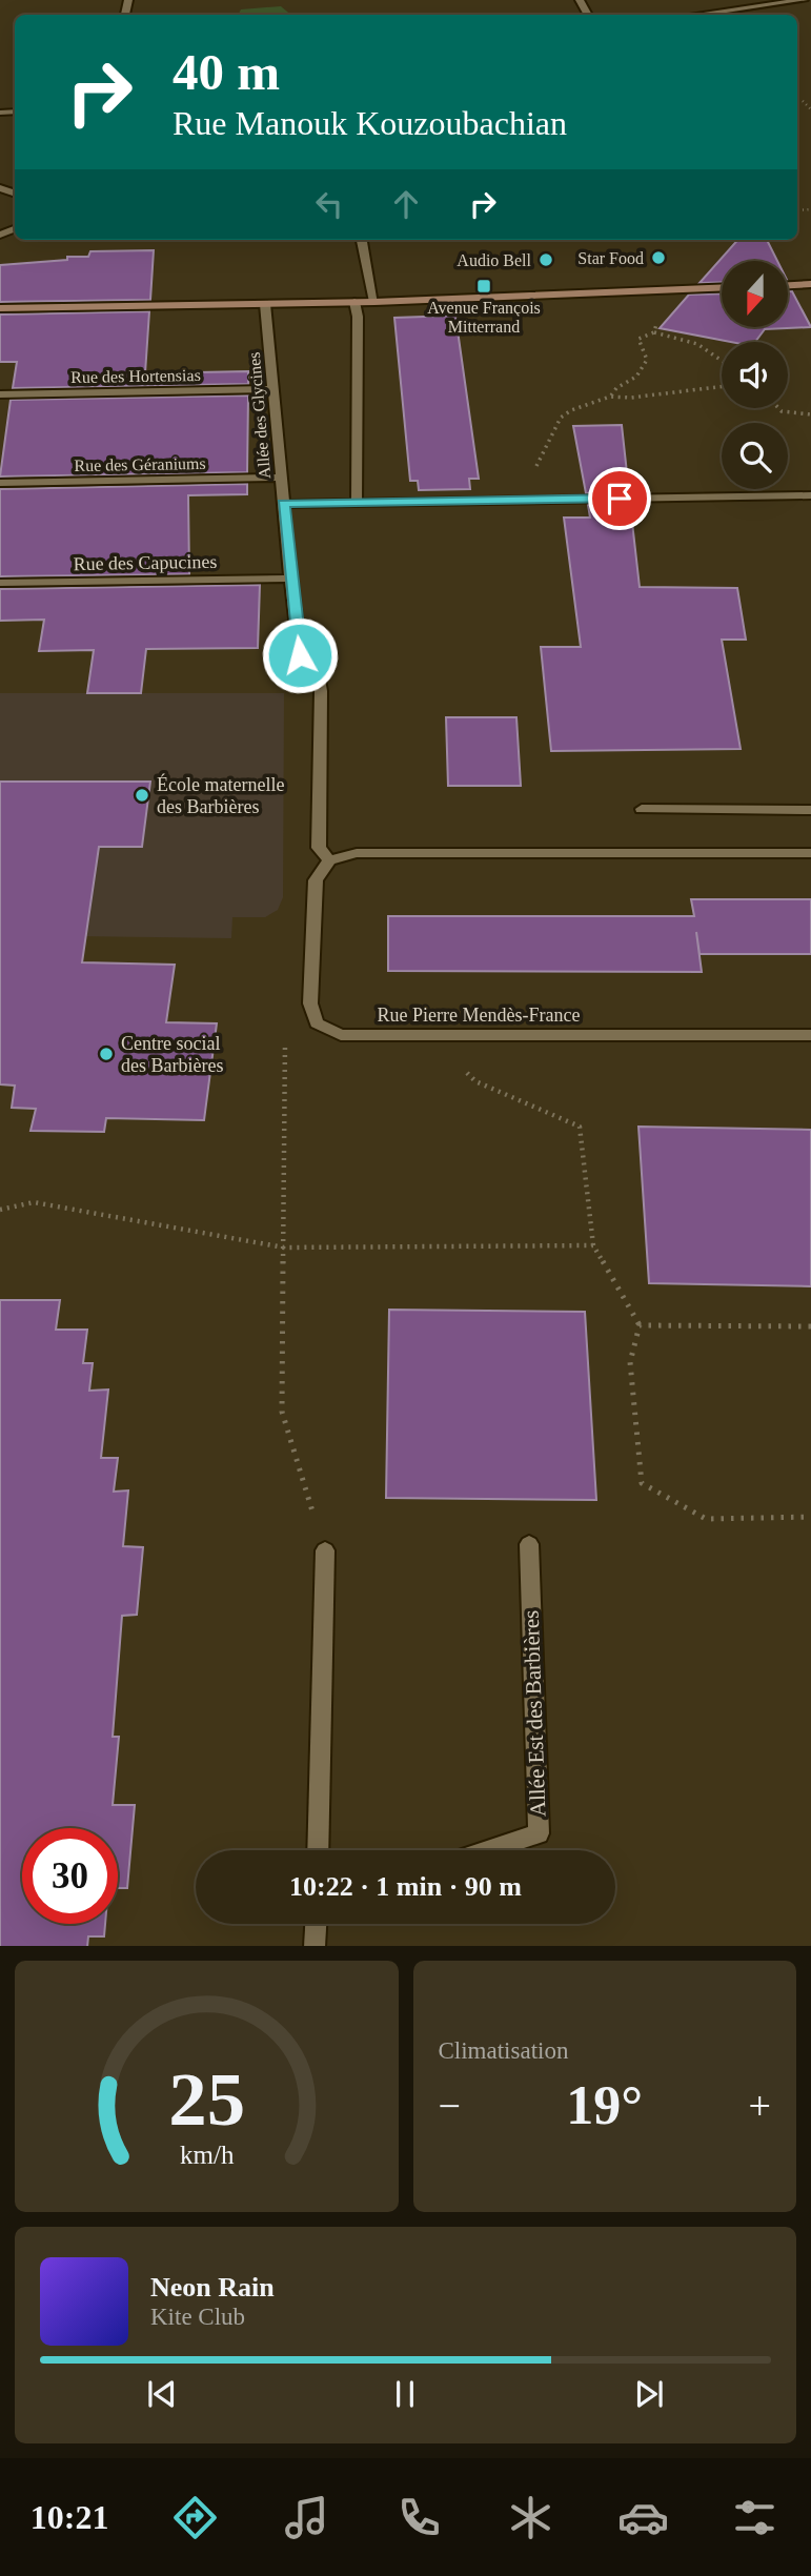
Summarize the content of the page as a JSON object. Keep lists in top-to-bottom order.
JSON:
{
  "streets": {
    "street": [
      "Rue des Hortensias",
      "Allée des Glycines",
      "Rue des Géraniums",
      "Rue des Capucines",
      "Rue Pierre Mendès-France",
      "Allée Est des Barbières"
    ]
  },
  "crossings": [
    ["Rue des Hortensias", "Allée des Glycines"],
    ["Allée des Glycines", "Rue des Géraniums"],
    ["Allée des Glycines", "Rue des Capucines"]
  ],
  "places": {
    "other": [
      "Star Food",
      "Audio Bell",
      "École maternelle des Barbières",
      "Centre social des Barbières"
    ],
    "transit": ["Avenue François Mitterrand"]
  },
  "north": "bottom",
  "page": {
    "turn": ["40 m", "Rue Manouk Kouzoubachian"],
    "limit": "30",
    "trip": "10:22 · 1 min · 90 m",
    "tile": "Climatisation",
    "heat": ["−", "19°", "+"],
    "song": ["Neon Rain", "Kite Club"],
    "tabs": "10:21",
    "gauge": ["25", "km/h"]
  }
}
